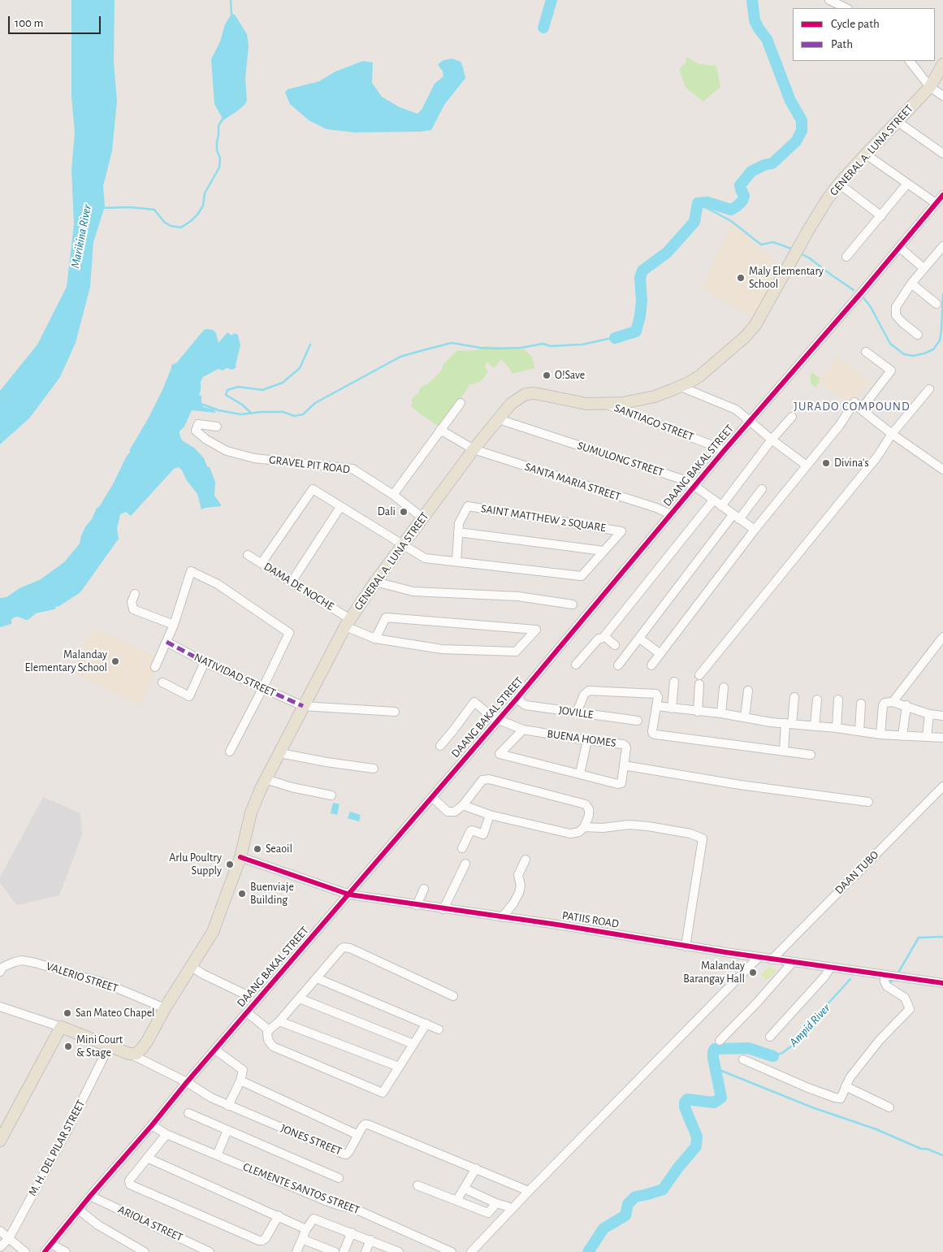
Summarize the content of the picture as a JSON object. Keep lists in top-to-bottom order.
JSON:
{
  "streets": {
    "main road": ["GENERAL A. LUNA STREET"],
    "street": [
      "SANTIAGO STREET",
      "SUMULONG STREET",
      "GRAVEL PIT ROAD",
      "DAANG BAKAL STREET",
      "SANTA MARIA STREET",
      "SAINT MATTHEW 2 SQUARE",
      "DAMA DE NOCHE",
      "NATIVIDAD STREET",
      "JOVILLE",
      "BUENA HOMES",
      "DAAN TUBO",
      "PATIIS ROAD",
      "VALERIO STREET",
      "JONES STREET",
      "M. H. DEL PILAR STREET",
      "CLEMENTE SANTOS STREET",
      "ARIOLA STREET"
    ]
  },
  "crossings": [
    ["GENERAL A. LUNA STREET", "SANTIAGO STREET"],
    ["GENERAL A. LUNA STREET", "SUMULONG STREET"],
    ["GENERAL A. LUNA STREET", "GRAVEL PIT ROAD"],
    ["GENERAL A. LUNA STREET", "SANTA MARIA STREET"],
    ["GENERAL A. LUNA STREET", "SAINT MATTHEW 2 SQUARE"],
    ["GENERAL A. LUNA STREET", "DAMA DE NOCHE"],
    ["GENERAL A. LUNA STREET", "NATIVIDAD STREET"],
    ["GENERAL A. LUNA STREET", "PATIIS ROAD"],
    ["GENERAL A. LUNA STREET", "VALERIO STREET"],
    ["GENERAL A. LUNA STREET", "JONES STREET"],
    ["SANTIAGO STREET", "DAANG BAKAL STREET"],
    ["SUMULONG STREET", "DAANG BAKAL STREET"],
    ["DAANG BAKAL STREET", "SANTA MARIA STREET"],
    ["DAANG BAKAL STREET", "JOVILLE"],
    ["DAANG BAKAL STREET", "BUENA HOMES"],
    ["DAANG BAKAL STREET", "PATIIS ROAD"],
    ["DAANG BAKAL STREET", "JONES STREET"],
    ["DAANG BAKAL STREET", "CLEMENTE SANTOS STREET"],
    ["DAANG BAKAL STREET", "ARIOLA STREET"],
    ["SAINT MATTHEW 2 SQUARE", "DAMA DE NOCHE"],
    ["DAAN TUBO", "PATIIS ROAD"]
  ],
  "districts": ["JURADO COMPOUND"],
  "water": ["Marikina River", "Ampid River"],
  "places": [
    "Maly Elementary School",
    "O!Save",
    "Divina's",
    "Dali",
    "Malanday Elementary School",
    "Seaoil",
    "Arlu Poultry Supply",
    "Buenviaje Building",
    "Malanday Barangay Hall",
    "San Mateo Chapel",
    "Mini Court & Stage"
  ],
  "legend": ["Cycle path", "Path"],
  "scale_bar": "100 m"
}
